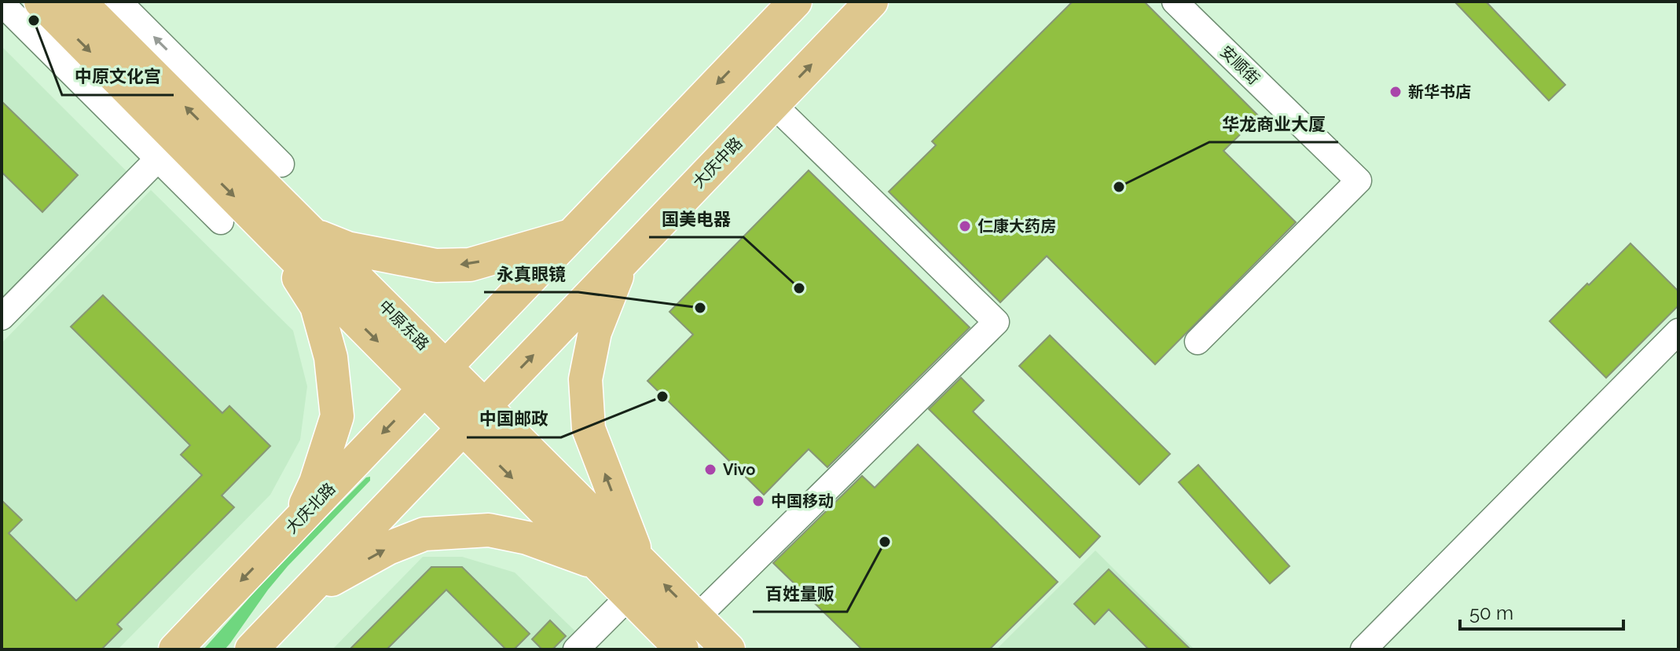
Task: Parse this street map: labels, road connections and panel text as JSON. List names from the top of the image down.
{
  "streets": {
    "main road": ["大庆中路", "中原东路", "大庆北路"],
    "street": ["安顺街"]
  },
  "crossings": [
    ["大庆中路", "中原东路"],
    ["中原东路", "大庆北路"]
  ],
  "places": [
    "中原文化宫",
    "新华书店",
    "华龙商业大厦",
    "仁康大药房",
    "国美电器",
    "永真眼镜",
    "中国邮政",
    "Vivo",
    "中国移动",
    "百姓量贩"
  ],
  "scale_bar": "50 m"
}
